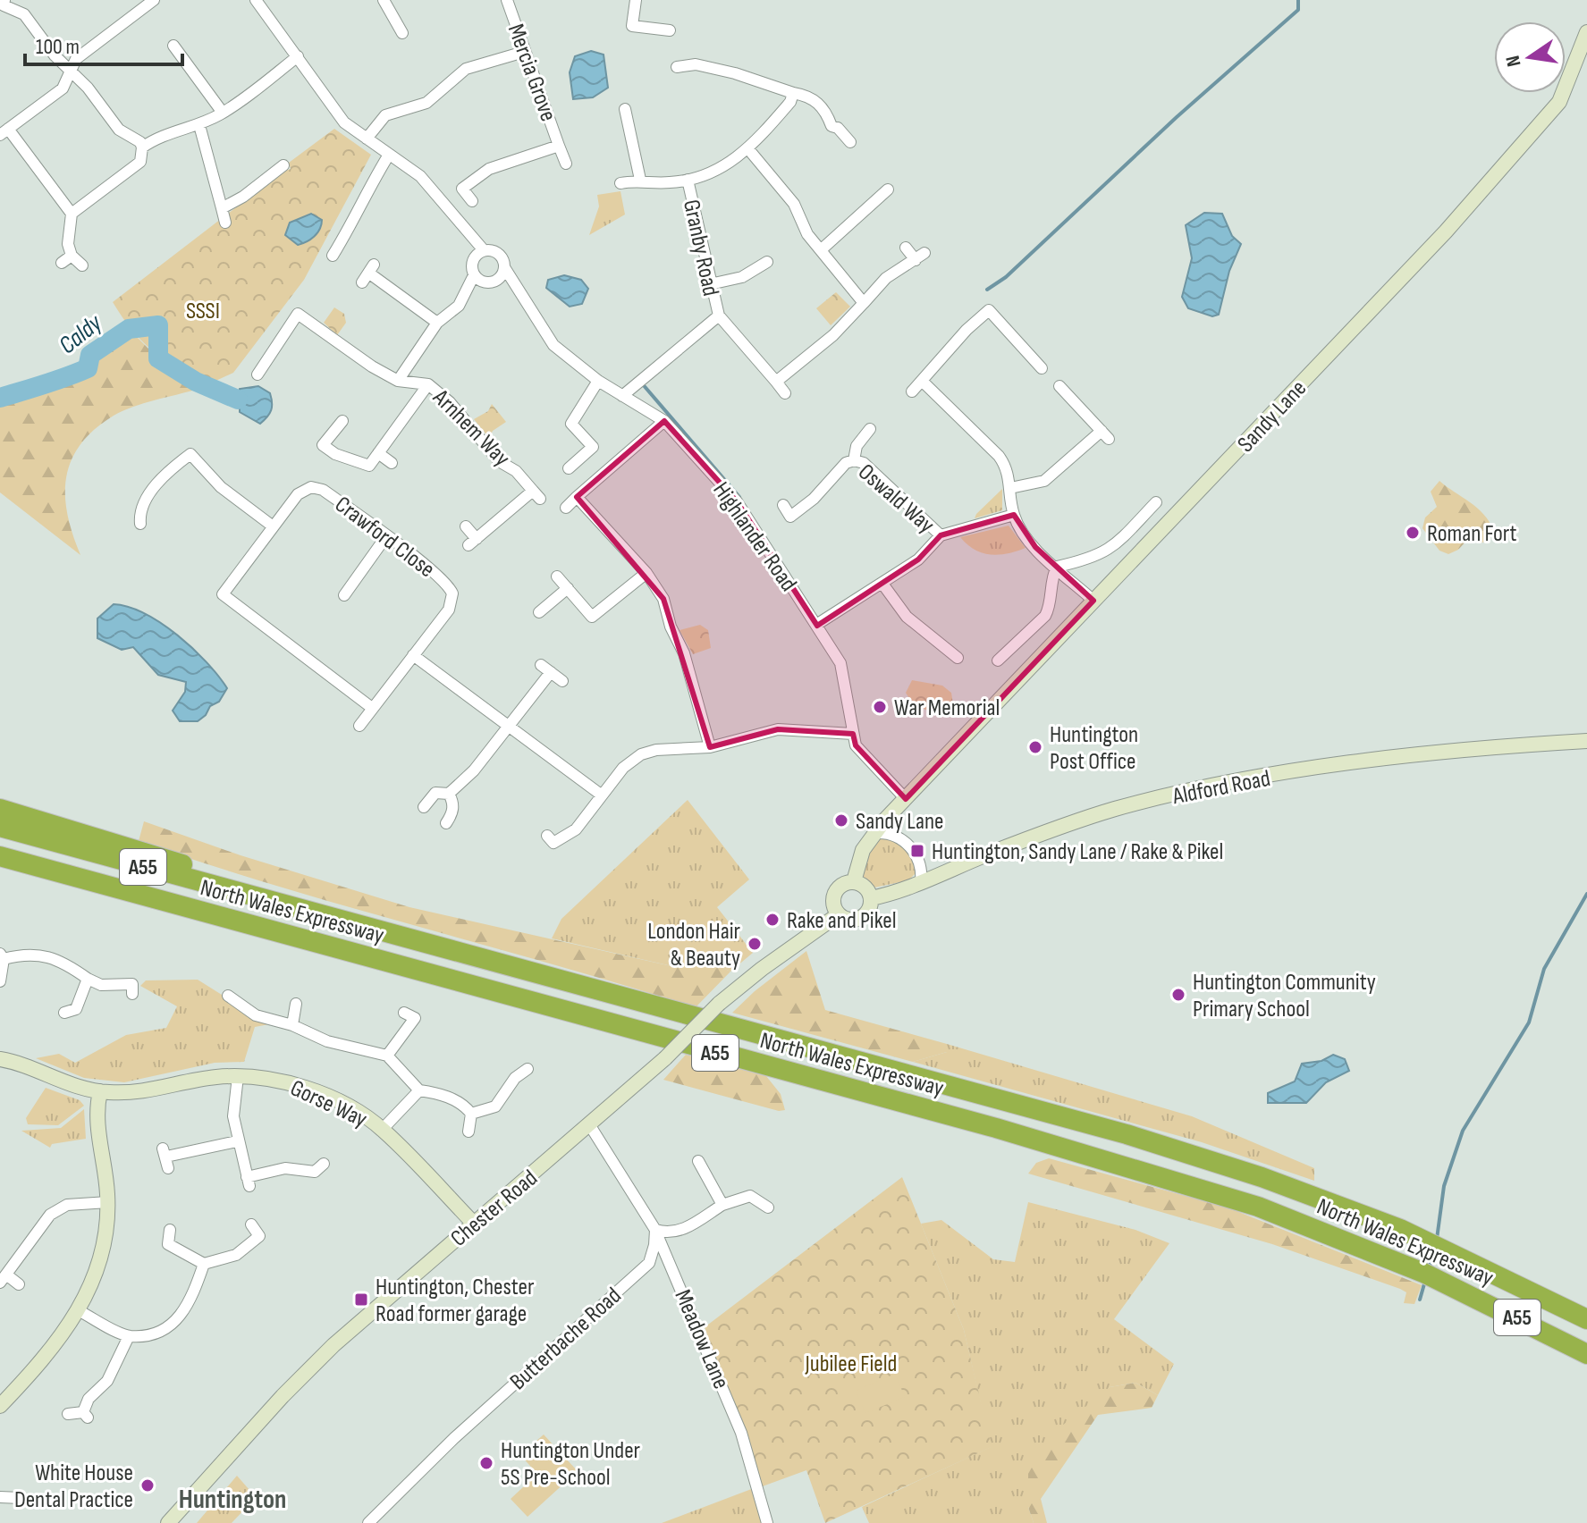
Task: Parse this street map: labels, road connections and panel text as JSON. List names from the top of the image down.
{
  "streets": {
    "highway": ["A55", "North Wales Expressway"],
    "street": [
      "Mercia Grove",
      "Granby Road",
      "Sandy Lane",
      "Arnhem Way",
      "Oswald Way",
      "Crawford Close",
      "Highlander Road",
      "Aldford Road",
      "Gorse Way",
      "Chester Road",
      "Butterbache Road",
      "Meadow Lane"
    ]
  },
  "crossings": [
    ["Sandy Lane", "Highlander Road"],
    ["Sandy Lane", "Aldford Road"],
    ["Sandy Lane", "Chester Road"],
    ["Aldford Road", "Chester Road"],
    ["Gorse Way", "Chester Road"],
    ["Butterbache Road", "Meadow Lane"]
  ],
  "districts": ["Huntington"],
  "water": ["Caldy"],
  "parks": ["SSSI", "Jubilee Field"],
  "places": {
    "other": [
      "Roman Fort",
      "War Memorial",
      "Huntington Post Office",
      "Sandy Lane",
      "Rake and Pikel",
      "London Hair & Beauty",
      "Huntington Community Primary School",
      "Huntington Under 5S Pre-School",
      "White House Dental Practice"
    ],
    "transit": ["Huntington, Sandy Lane / Rake & Pikel", "Huntington, Chester Road former garage"]
  },
  "scale_bar": "100 m",
  "north": "left"
}
